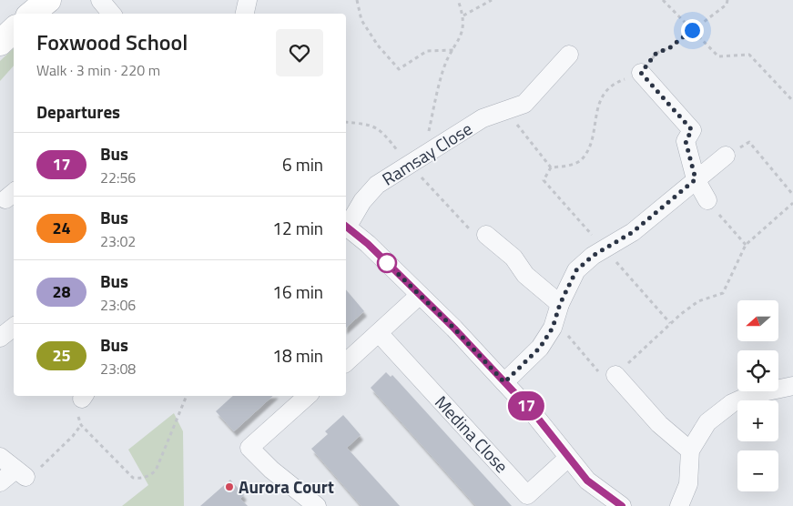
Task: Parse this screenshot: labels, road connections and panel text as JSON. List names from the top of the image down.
{
  "streets": {
    "street": ["Ramsay Close", "Medina Close"]
  },
  "places": ["Aurora Court"],
  "lines": ["bus line 17"],
  "north": "left",
  "page": {
    "on_map": "17",
    "heading": [
      ["Foxwood School", "Walk · 3 min · 220 m"],
      "Departures"
    ],
    "list": [
      {
        "mark": "17",
        "name": "Bus",
        "note": "22:56",
        "value": "6 min"
      },
      {
        "mark": "24",
        "name": "Bus",
        "note": "23:02",
        "value": "12 min"
      },
      {
        "mark": "28",
        "name": "Bus",
        "note": "23:06",
        "value": "16 min"
      },
      {
        "mark": "25",
        "name": "Bus",
        "note": "23:08",
        "value": "18 min"
      }
    ],
    "map_buttons": ["+", "−"]
  }
}
